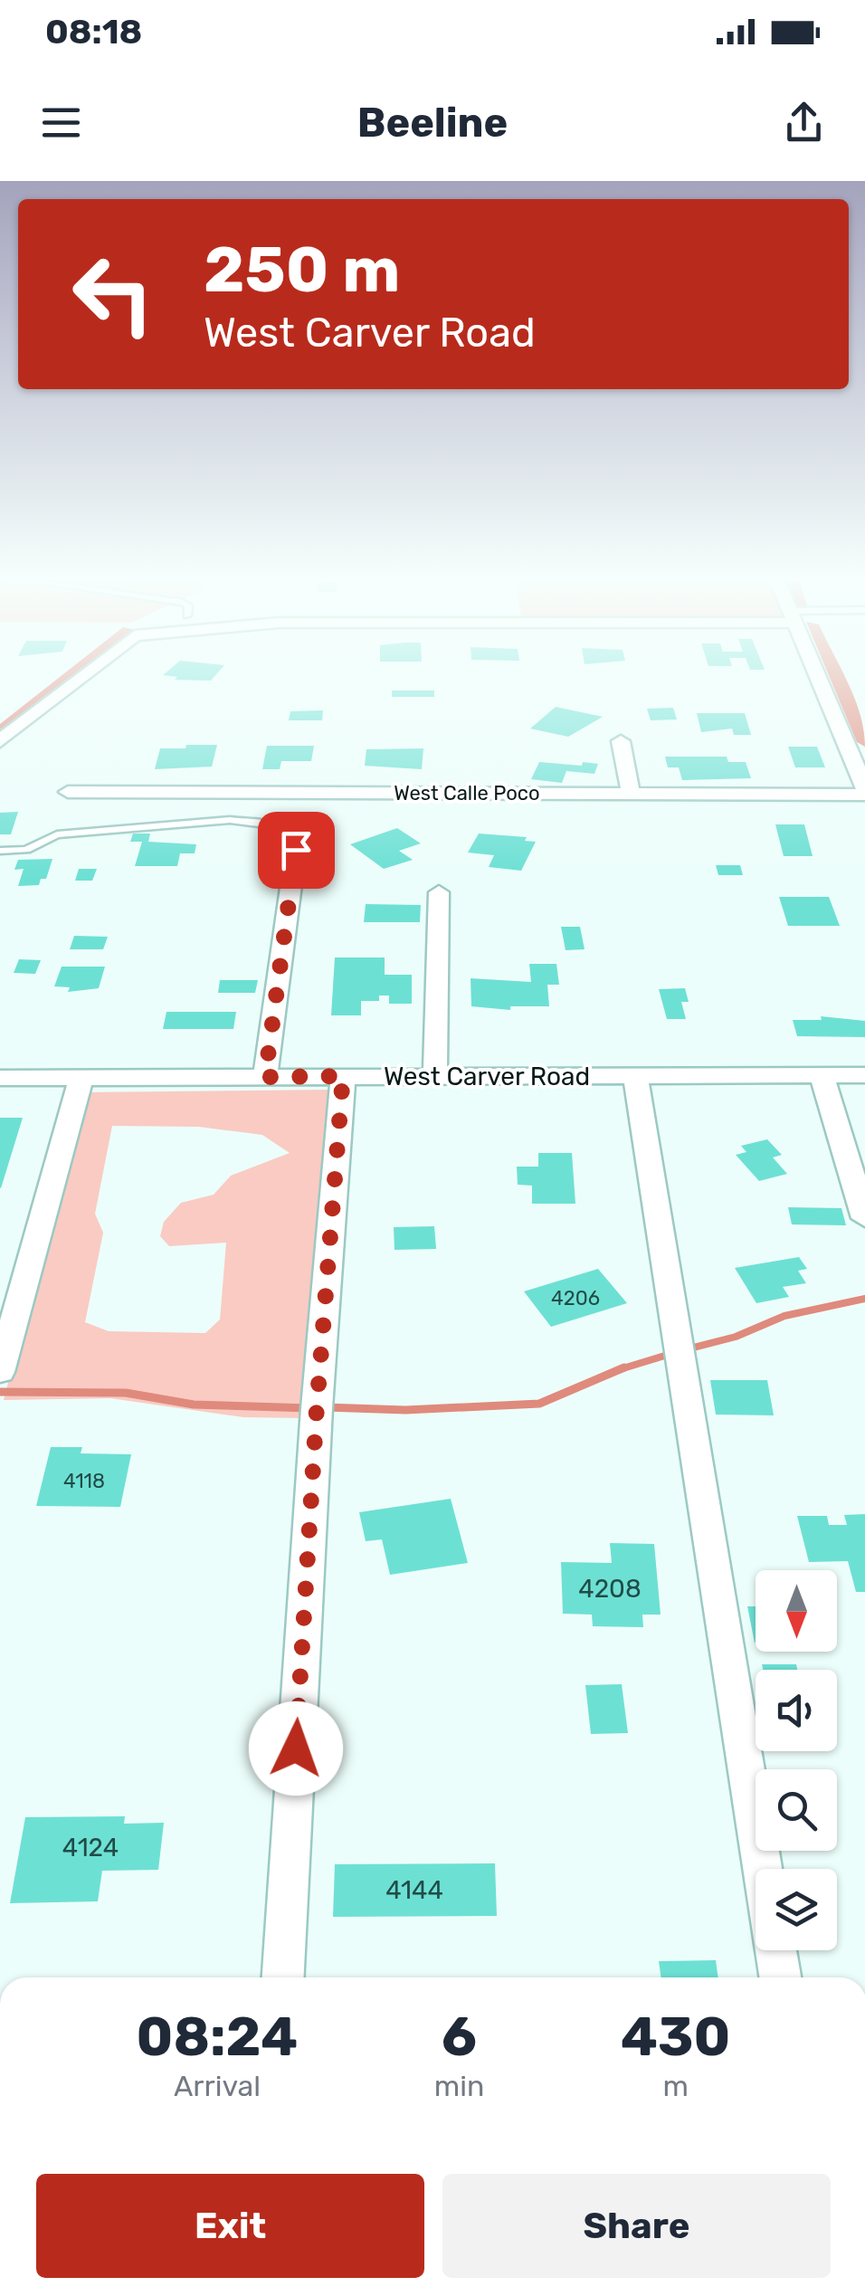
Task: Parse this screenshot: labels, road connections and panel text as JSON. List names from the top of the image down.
{
  "streets": {
    "street": ["West Calle Poco", "West Carver Road"]
  },
  "house_numbers": [
    "4206",
    "4118",
    "4208",
    "4124",
    "4144"
  ],
  "north": "bottom",
  "page": {
    "status": "08:18",
    "header": "Beeline",
    "turn": ["250 m", "West Carver Road"],
    "eta": [
      "08:24",
      "Arrival",
      "6",
      "min",
      "430",
      "m"
    ],
    "buttons": ["Exit", "Share"]
  }
}
